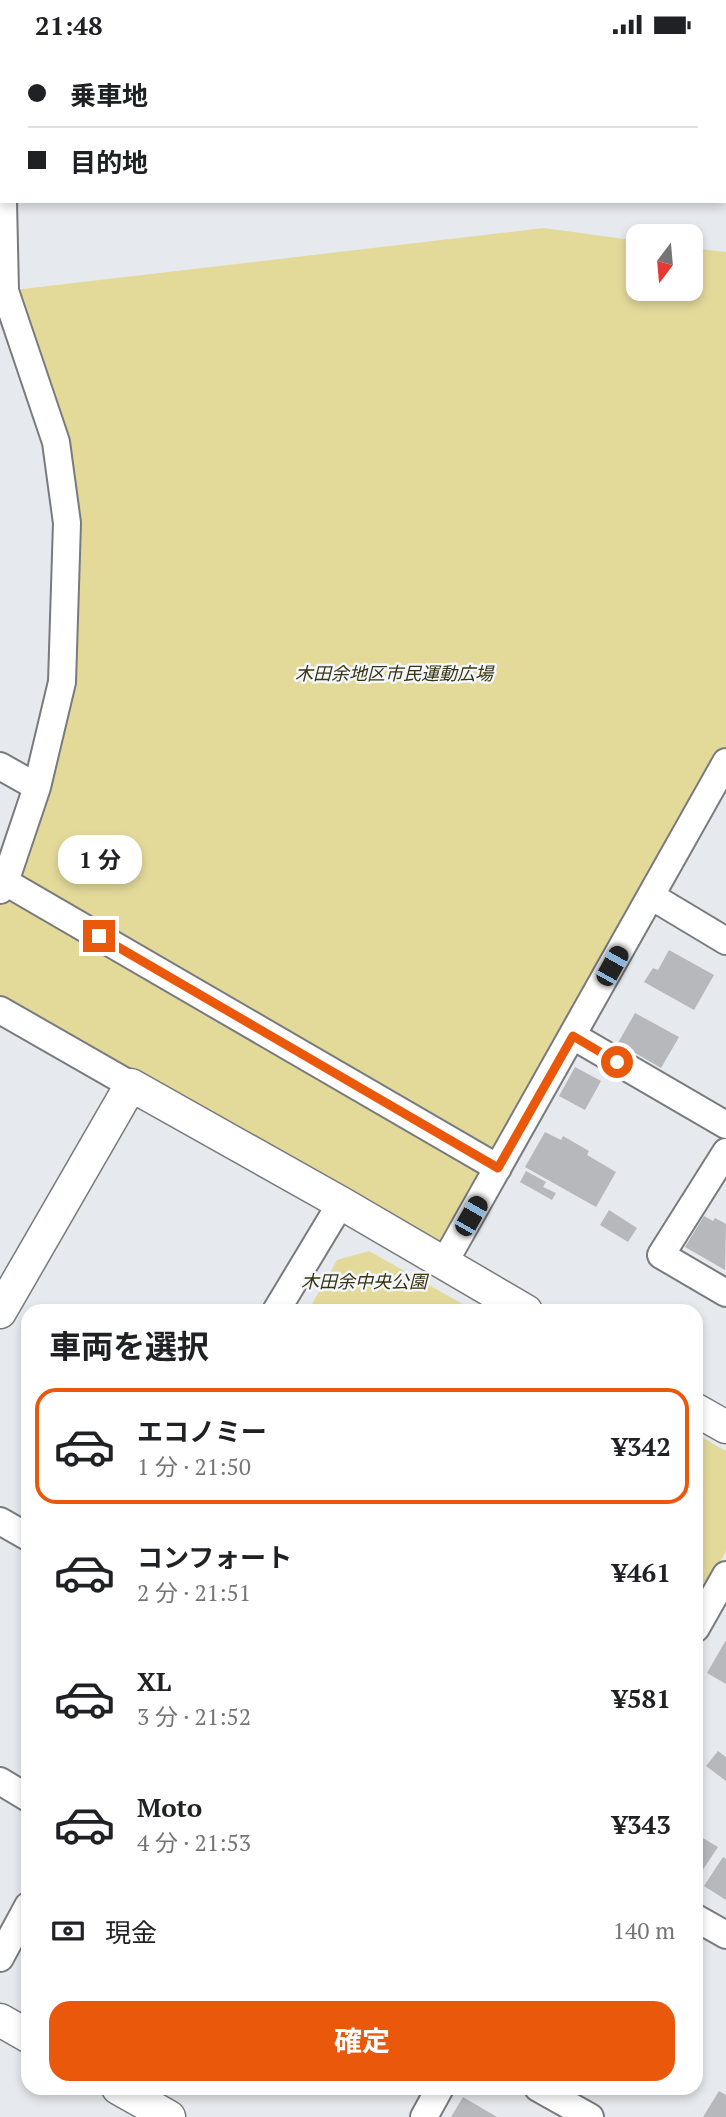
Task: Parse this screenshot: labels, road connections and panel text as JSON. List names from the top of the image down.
{
  "parks": ["木田余地区市民運動広場", "木田余中央公園"],
  "north": "bottom",
  "page": {
    "status": "21:48",
    "banner": ["乗車地", "目的地"],
    "bubble": "1 分",
    "heading": "車両を選択",
    "list": [
      {
        "name": "エコノミー",
        "note": "1 分 · 21:50",
        "value": "¥342"
      },
      {
        "name": "コンフォート",
        "note": "2 分 · 21:51",
        "value": "¥461"
      },
      {
        "name": "XL",
        "note": "3 分 · 21:52",
        "value": "¥581"
      },
      {
        "name": "Moto",
        "note": "4 分 · 21:53",
        "value": "¥343"
      }
    ],
    "pay": ["現金", "140 m"],
    "buttons": "確定"
  }
}
